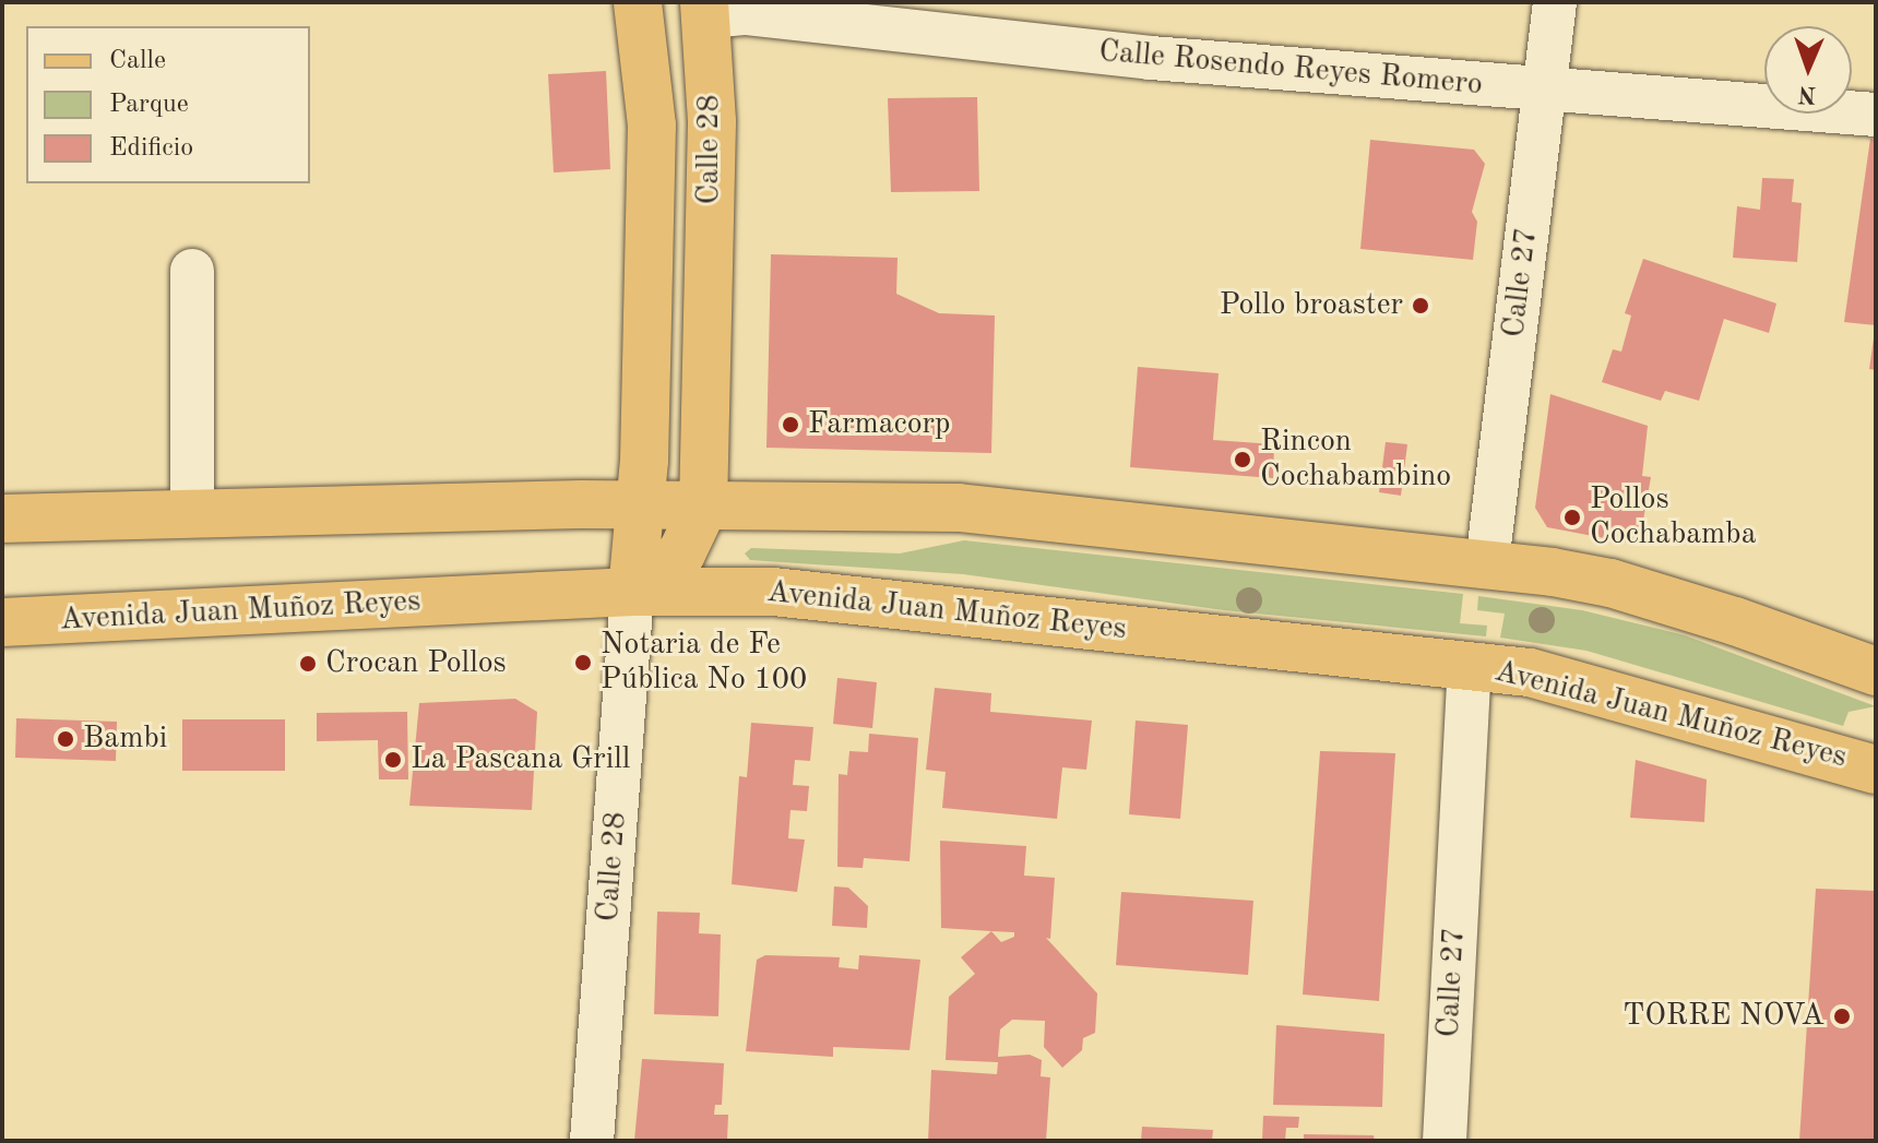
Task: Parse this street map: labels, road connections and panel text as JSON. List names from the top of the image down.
{
  "streets": {
    "main road": ["Calle 28", "Avenida Juan Muñoz Reyes"],
    "street": ["Calle Rosendo Reyes Romero", "Calle 27"]
  },
  "crossings": [
    ["Calle Rosendo Reyes Romero", "Calle 28"],
    ["Calle Rosendo Reyes Romero", "Calle 27"],
    ["Calle 28", "Avenida Juan Muñoz Reyes"],
    ["Calle 27", "Avenida Juan Muñoz Reyes"]
  ],
  "places": [
    "Pollo broaster",
    "Farmacorp",
    "Rincon Cochabambino",
    "Pollos Cochabamba",
    "Notaria de Fe Pública No 100",
    "Crocan Pollos",
    "Bambi",
    "La Pascana Grill",
    "TORRE NOVA"
  ],
  "legend": ["Calle", "Parque", "Edificio"],
  "north": "bottom"
}
